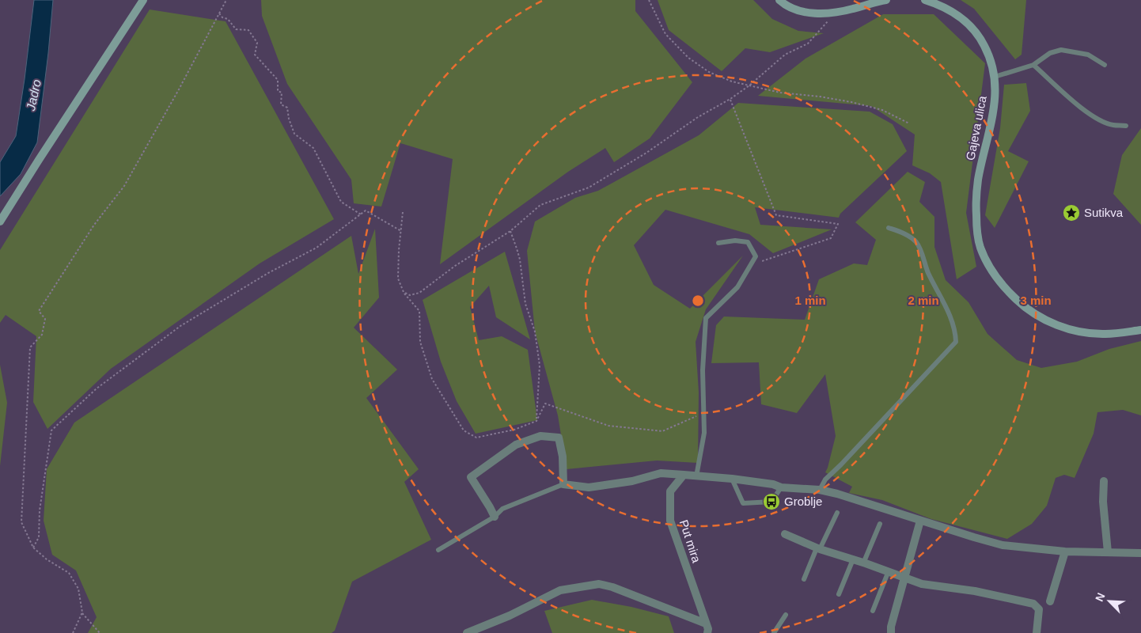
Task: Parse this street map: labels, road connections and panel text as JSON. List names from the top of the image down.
{
  "streets": {
    "main road": ["Gajeva ulica"],
    "street": ["Put mira"]
  },
  "water": ["Jadro"],
  "places": {
    "place": ["Sutikva"],
    "bus stop": ["Groblje"]
  },
  "north": "top left",
  "rings": ["1 min", "2 min", "3 min"]
}
